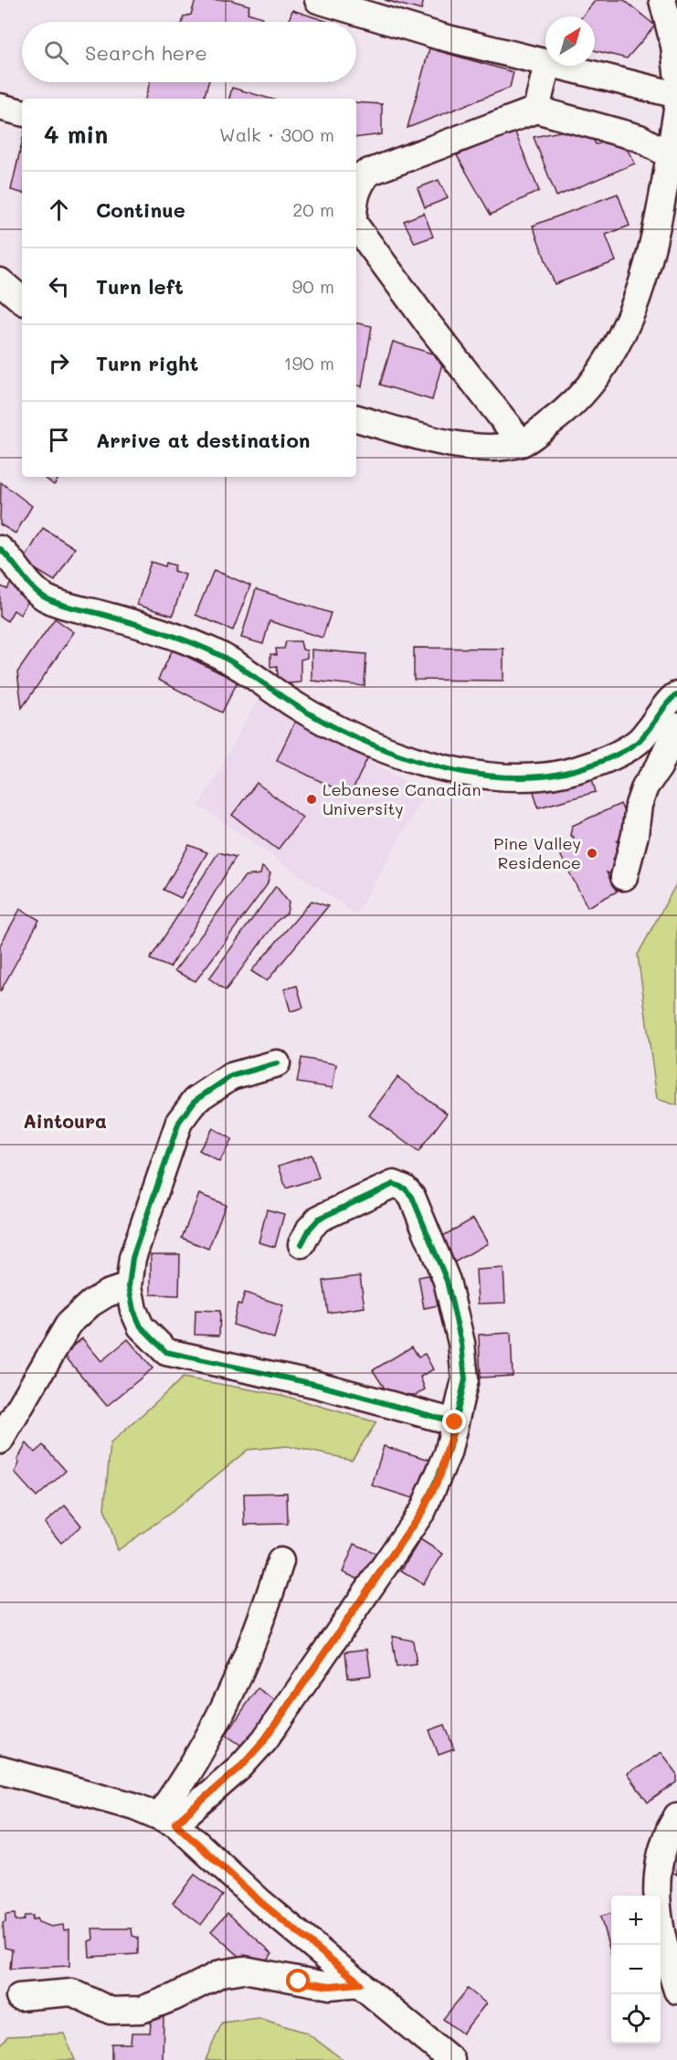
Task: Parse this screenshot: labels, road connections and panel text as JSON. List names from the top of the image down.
{
  "districts": ["Aintoura"],
  "places": ["Lebanese Canadian University", "Pine Valley Residence"],
  "north": "top right",
  "page": {
    "search": "Search here",
    "heading": ["4 min", "Walk · 300 m"],
    "list": [
      ["Continue", "20 m"],
      ["Turn left", "90 m"],
      ["Turn right", "190 m"],
      "Arrive at destination"
    ],
    "map_buttons": ["+", "−"]
  }
}
